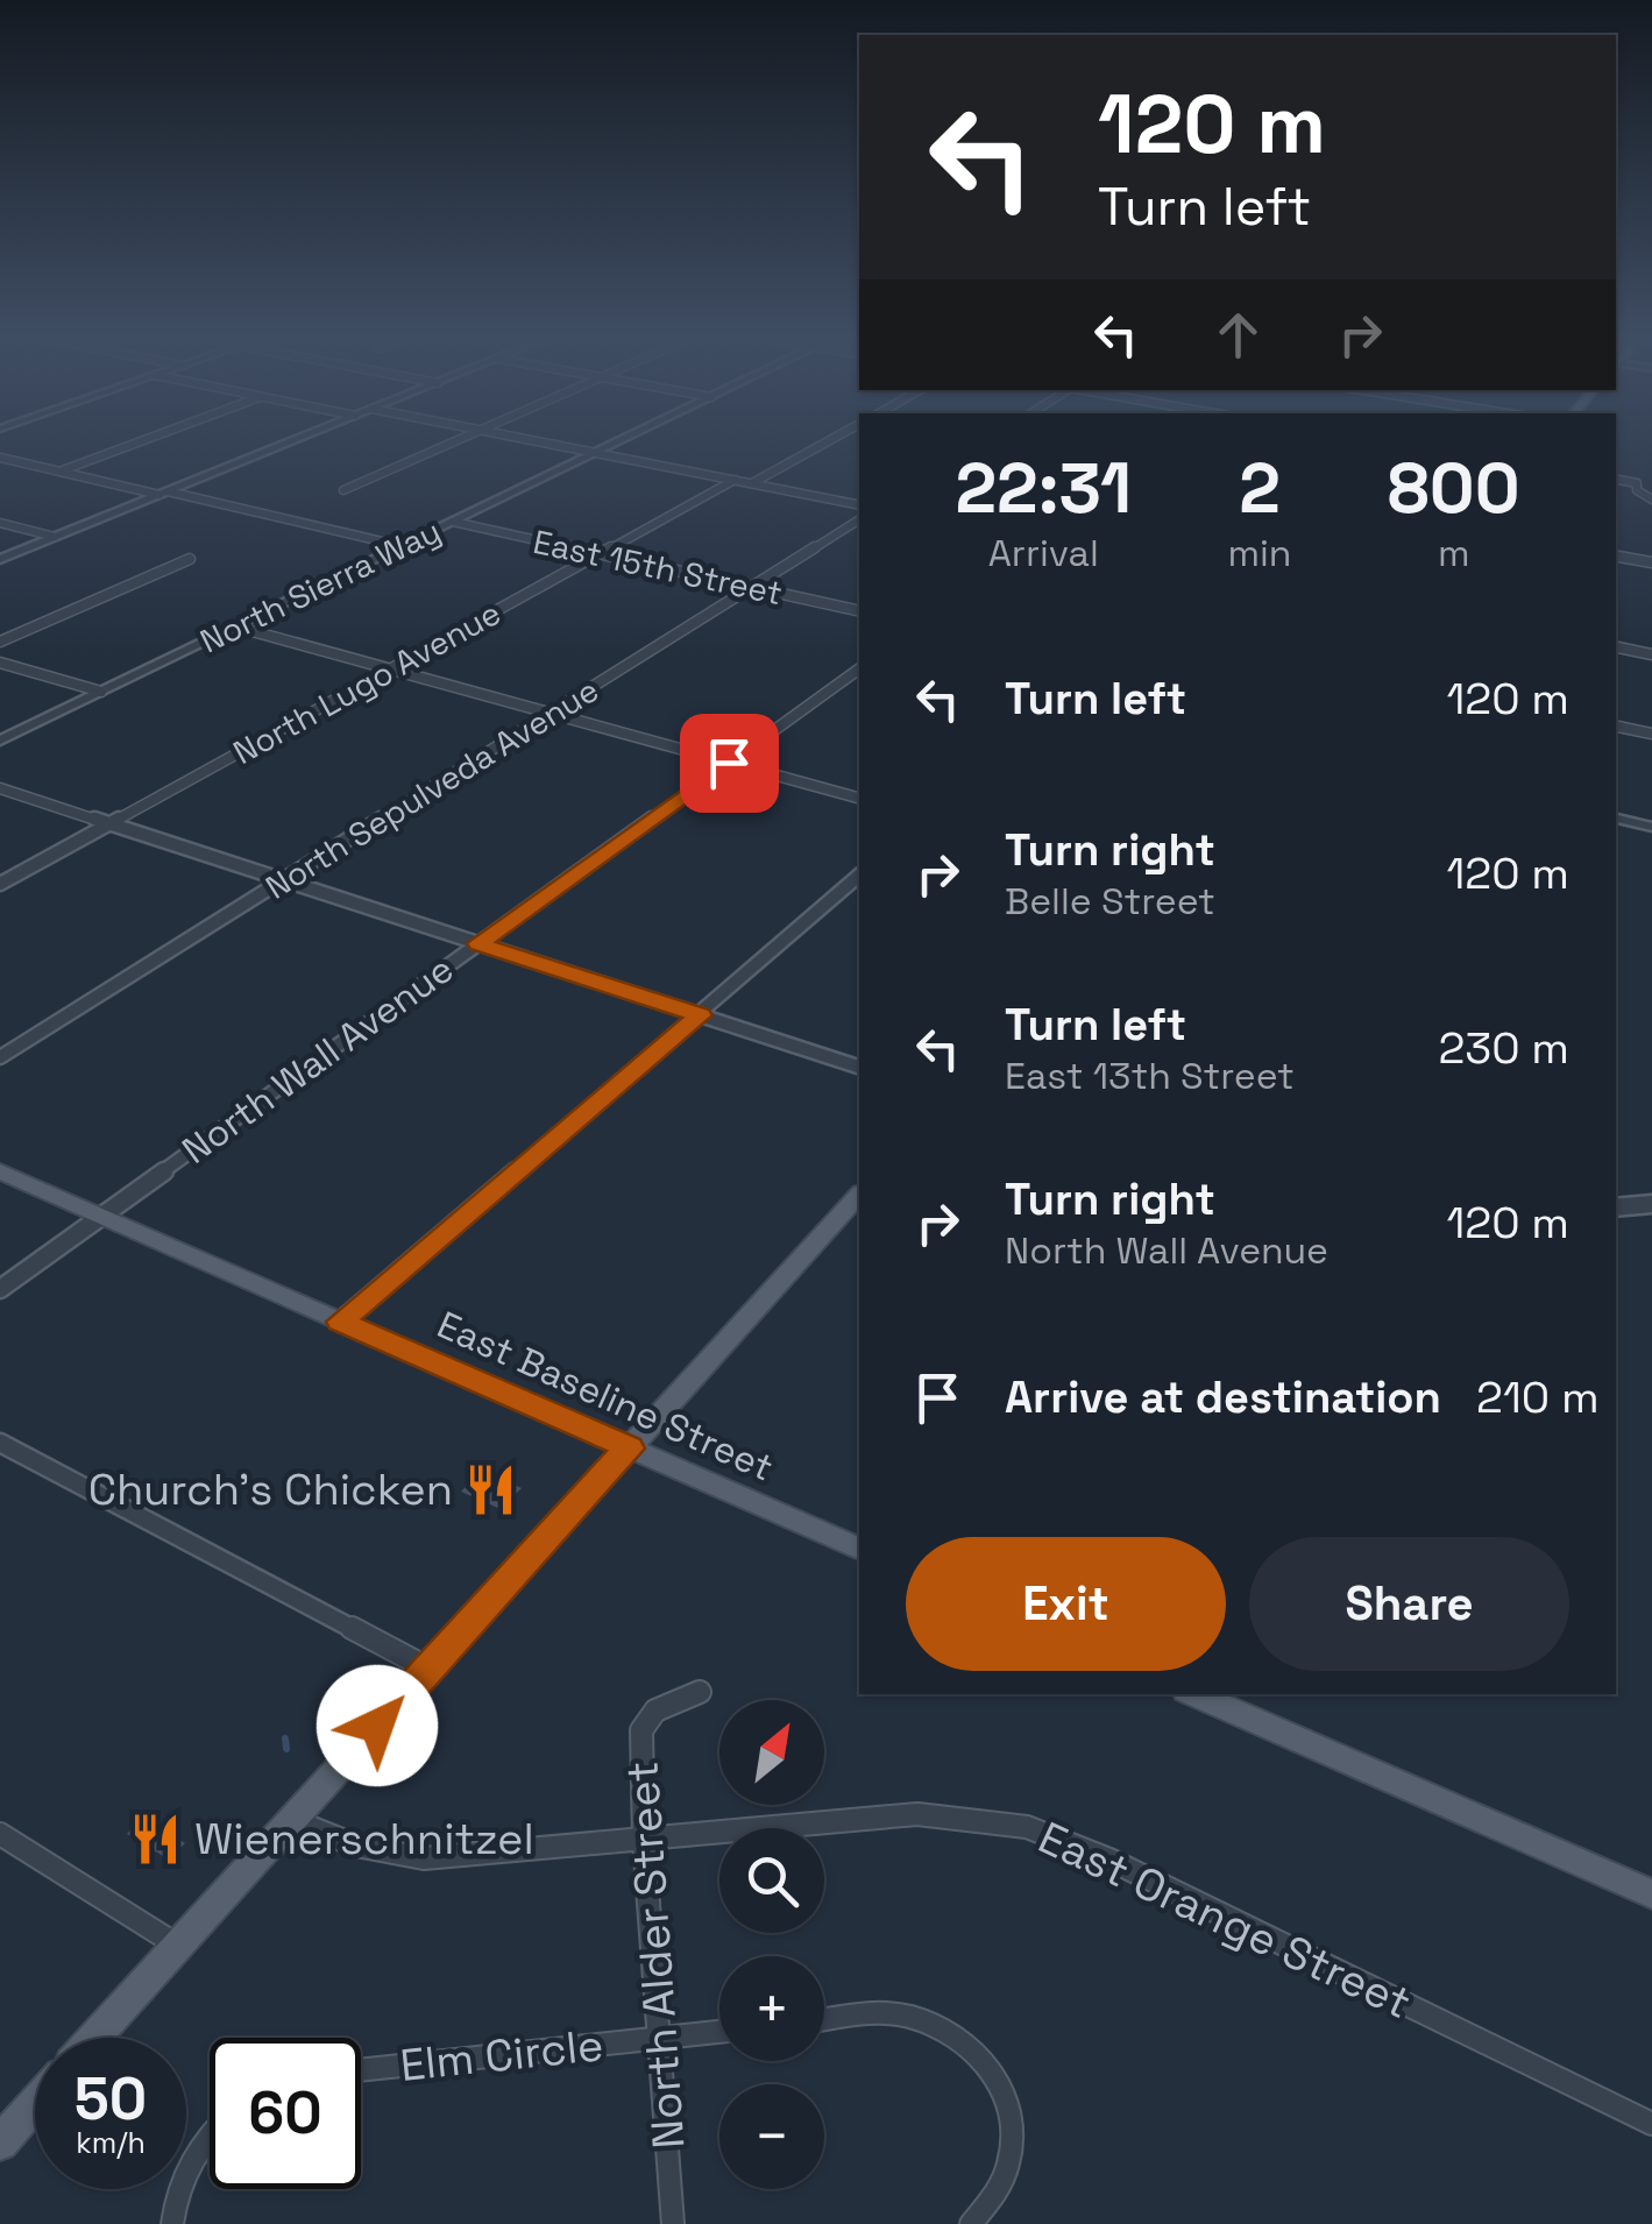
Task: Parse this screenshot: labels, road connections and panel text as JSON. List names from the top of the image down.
{
  "streets": {
    "main road": ["East Baseline Street"],
    "street": [
      "East 15th Street",
      "North Sierra Way",
      "North Lugo Avenue",
      "North Sepulveda Avenue",
      "North Wall Avenue",
      "East Orange Street",
      "North Alder Street",
      "Elm Circle"
    ]
  },
  "crossings": [
    ["East 15th Street", "North Sierra Way"],
    ["East 15th Street", "North Lugo Avenue"],
    ["East 15th Street", "North Sepulveda Avenue"],
    ["North Wall Avenue", "East Baseline Street"],
    ["East Orange Street", "North Alder Street"],
    ["North Alder Street", "Elm Circle"]
  ],
  "places": {
    "restaurant": ["Church's Chicken", "Wienerschnitzel"]
  },
  "north": "top right",
  "page": {
    "turn": ["120 m", "Turn left"],
    "eta": [
      "22:31",
      "Arrival",
      "2",
      "min",
      "800",
      "m"
    ],
    "list": [
      {
        "name": "Turn left",
        "value": "120 m"
      },
      {
        "name": "Turn right",
        "note": "Belle Street",
        "value": "120 m"
      },
      {
        "name": "Turn left",
        "note": "East 13th Street",
        "value": "230 m"
      },
      {
        "name": "Turn right",
        "note": "North Wall Avenue",
        "value": "120 m"
      },
      {
        "name": "Arrive at destination",
        "value": "210 m"
      }
    ],
    "buttons": ["Exit", "Share"],
    "map_buttons": ["+", "−"],
    "speed": "50 km/h",
    "limit": "60"
  }
}
